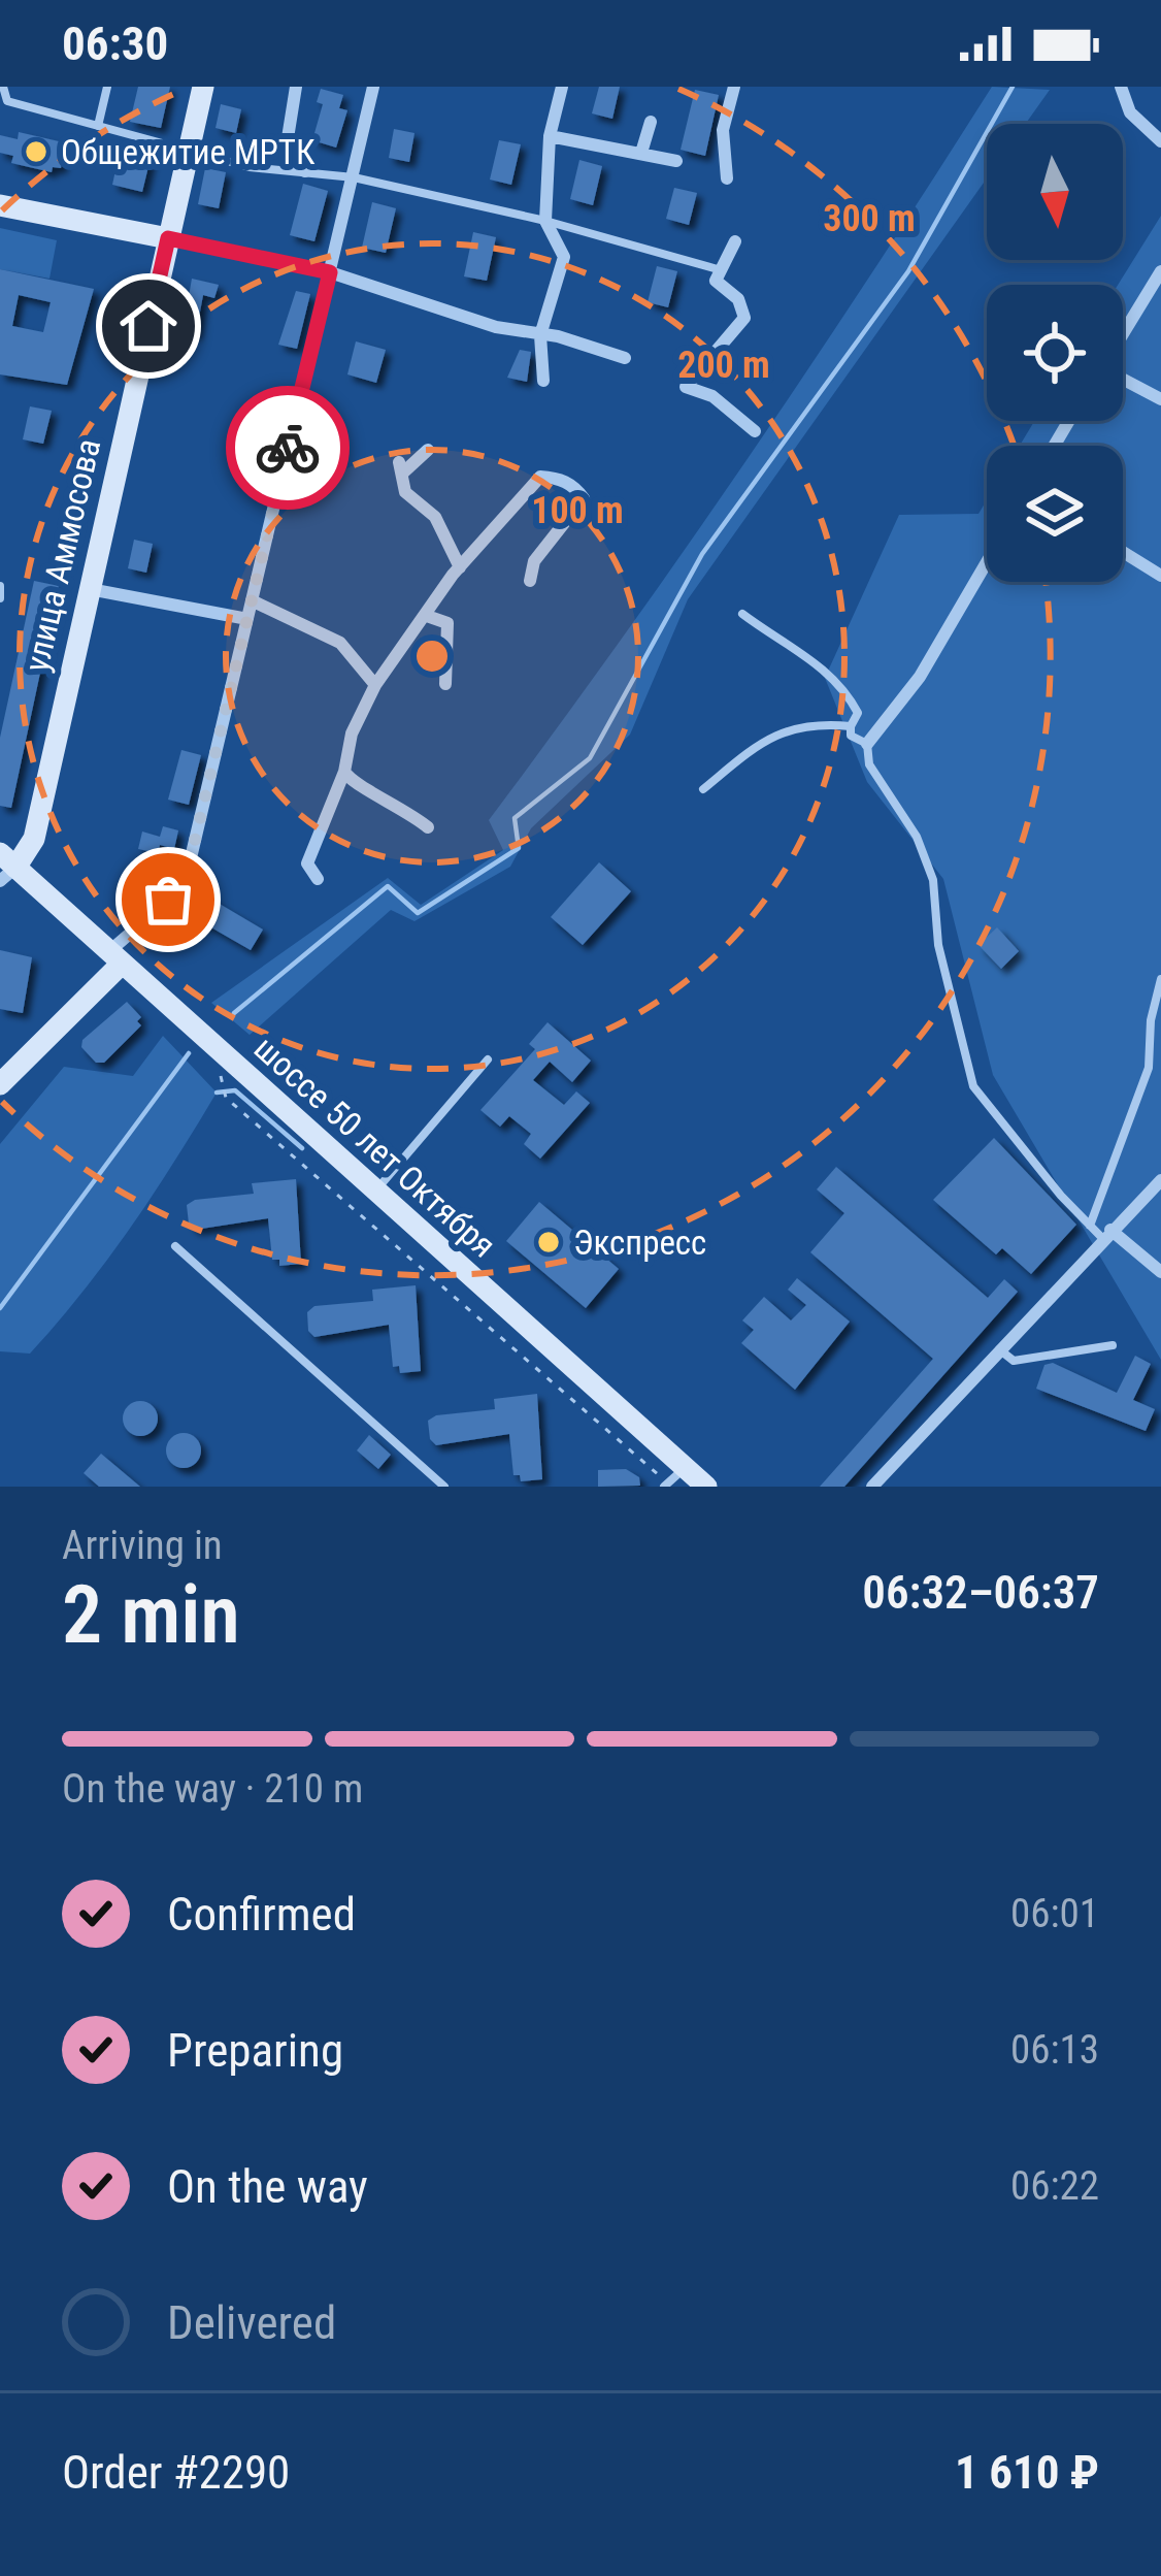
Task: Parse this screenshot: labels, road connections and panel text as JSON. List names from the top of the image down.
{
  "streets": {
    "street": ["улица Аммосова", "шоссе 50 лет Октября"]
  },
  "crossings": [
    ["улица Аммосова", "шоссе 50 лет Октября"]
  ],
  "places": ["Общежитие МРТК", "Экспресс"],
  "north": "bottom",
  "page": {
    "status": "06:30",
    "heading": ["2 min", "Arriving in", "06:32–06:37"],
    "panel": ["Order #2290", "1 610 ₽"],
    "bar": "On the way · 210 m",
    "list": [
      ["Confirmed", "06:01"],
      ["Preparing", "06:13"],
      ["On the way", "06:22"],
      "Delivered"
    ]
  },
  "rings": ["300 m", "200 m", "100 m"]
}
